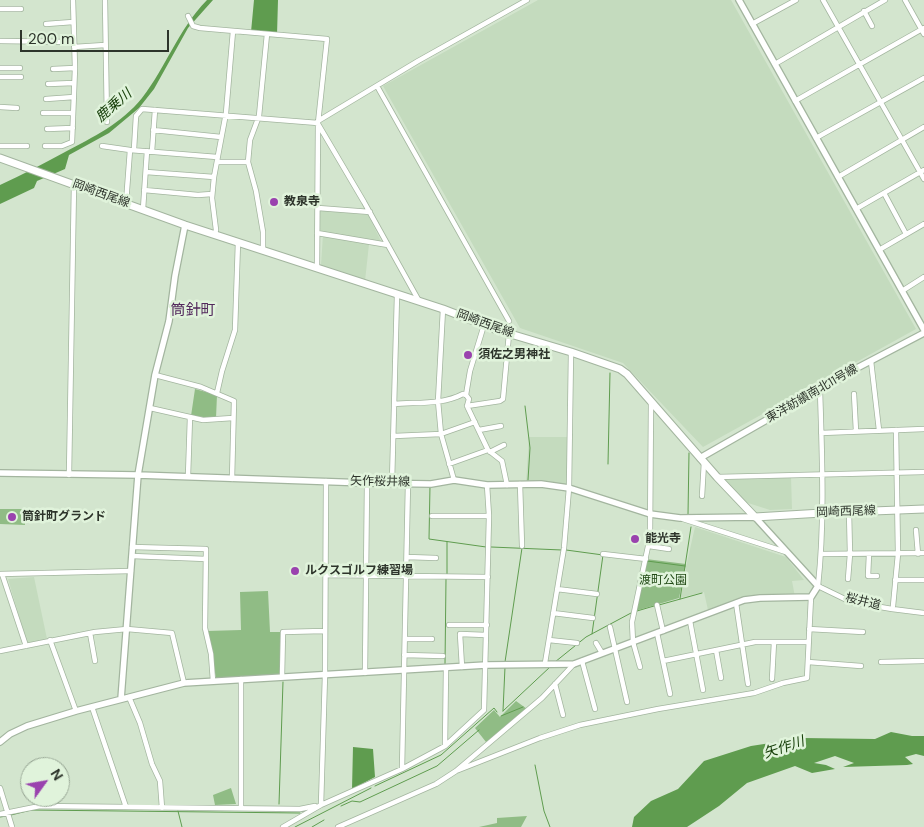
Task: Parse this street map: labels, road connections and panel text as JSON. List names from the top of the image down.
{
  "streets": {
    "main road": ["岡崎西尾線"],
    "street": ["東洋紡績南北11号線", "矢作桜井線", "桜井道"]
  },
  "crossings": [
    ["岡崎西尾線", "東洋紡績南北11号線"],
    ["岡崎西尾線", "矢作桜井線"],
    ["岡崎西尾線", "桜井道"],
    ["矢作桜井線", "桜井道"]
  ],
  "districts": ["筒針町"],
  "water": ["鹿乗川", "矢作川"],
  "parks": ["渡町公園"],
  "places": [
    "教泉寺",
    "須佐之男神社",
    "筒針町グランド",
    "能光寺",
    "ルクスゴルフ練習場"
  ],
  "scale_bar": "200 m",
  "north": "top right"
}
